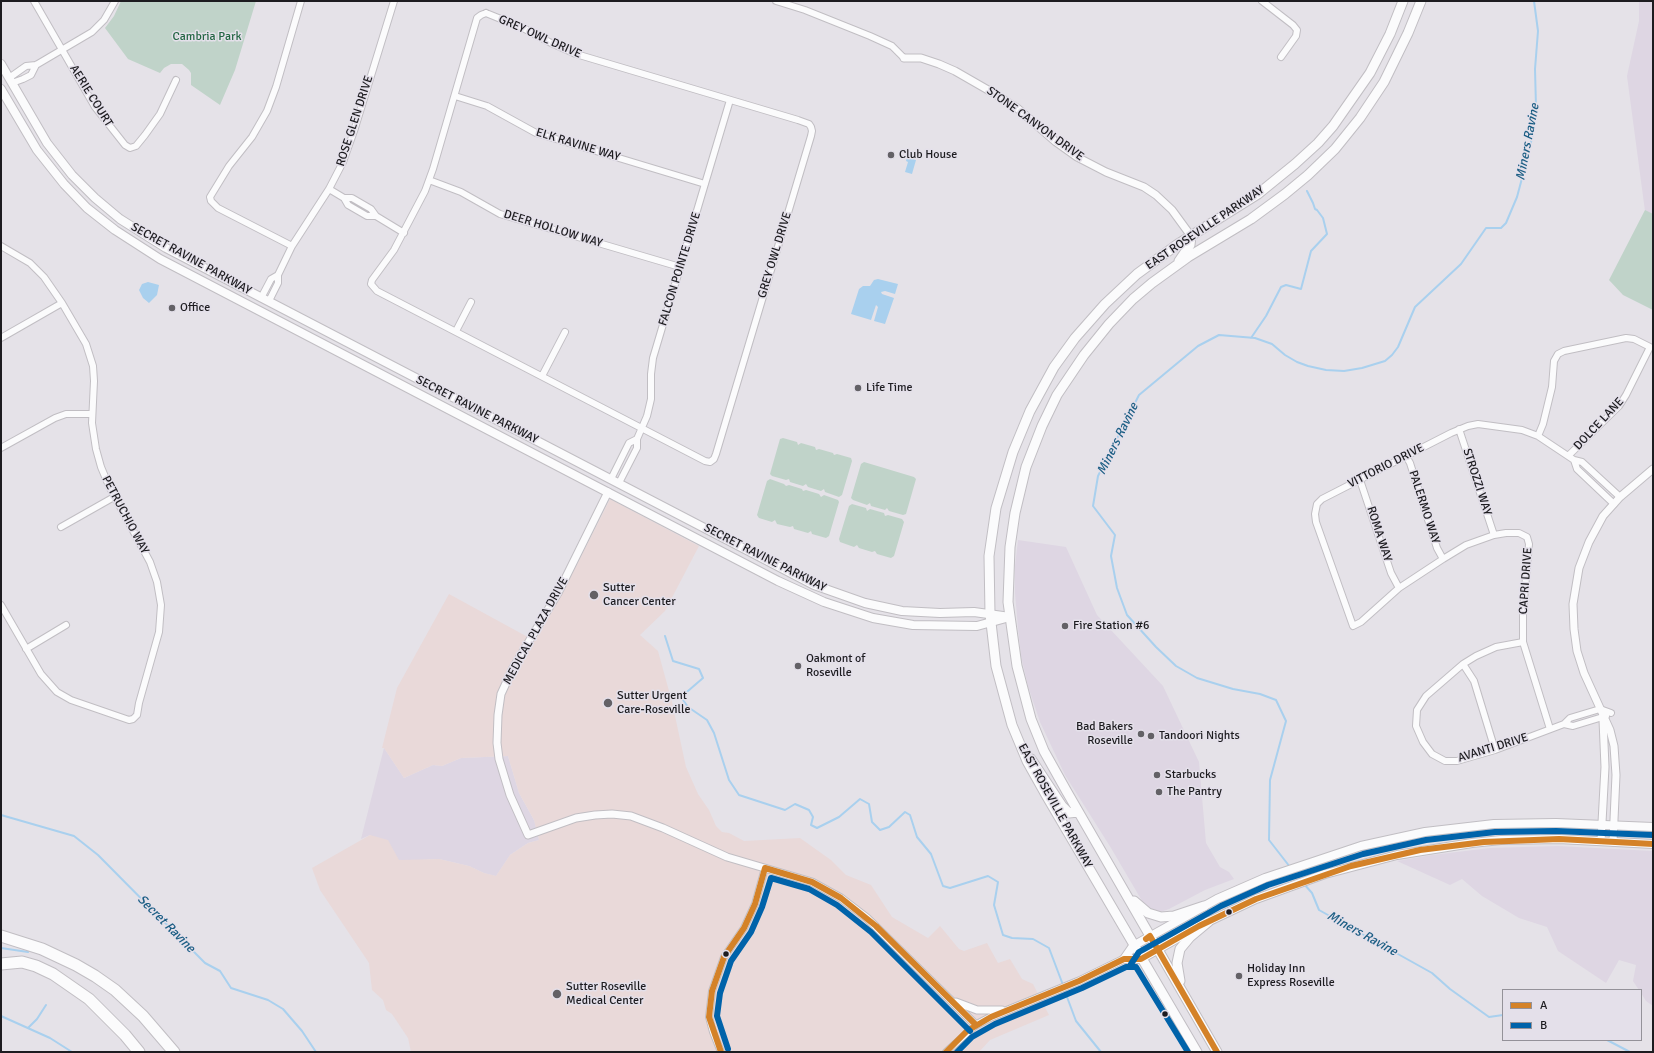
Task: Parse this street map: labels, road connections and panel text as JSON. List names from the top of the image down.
{
  "streets": {
    "main road": ["EAST ROSEVILLE PARKWAY", "SECRET RAVINE PARKWAY"],
    "street": [
      "GREY OWL DRIVE",
      "AERIE COURT",
      "ROSE GLEN DRIVE",
      "STONE CANYON DRIVE",
      "ELK RAVINE WAY",
      "DEER HOLLOW WAY",
      "FALCON POINTE DRIVE",
      "DOLCE LANE",
      "VITTORIO DRIVE",
      "STROZZI WAY",
      "PALERMO WAY",
      "PETRUCHIO WAY",
      "ROMA WAY",
      "CAPRI DRIVE",
      "MEDICAL PLAZA DRIVE",
      "AVANTI DRIVE"
    ]
  },
  "crossings": [
    ["GREY OWL DRIVE", "ELK RAVINE WAY"],
    ["GREY OWL DRIVE", "DEER HOLLOW WAY"],
    ["GREY OWL DRIVE", "FALCON POINTE DRIVE"],
    ["ROSE GLEN DRIVE", "SECRET RAVINE PARKWAY"],
    ["STONE CANYON DRIVE", "EAST ROSEVILLE PARKWAY"],
    ["ELK RAVINE WAY", "FALCON POINTE DRIVE"],
    ["EAST ROSEVILLE PARKWAY", "SECRET RAVINE PARKWAY"],
    ["DEER HOLLOW WAY", "FALCON POINTE DRIVE"],
    ["SECRET RAVINE PARKWAY", "FALCON POINTE DRIVE"],
    ["SECRET RAVINE PARKWAY", "MEDICAL PLAZA DRIVE"],
    ["DOLCE LANE", "VITTORIO DRIVE"],
    ["VITTORIO DRIVE", "STROZZI WAY"],
    ["VITTORIO DRIVE", "PALERMO WAY"],
    ["VITTORIO DRIVE", "ROMA WAY"],
    ["VITTORIO DRIVE", "CAPRI DRIVE"],
    ["STROZZI WAY", "CAPRI DRIVE"],
    ["PALERMO WAY", "CAPRI DRIVE"],
    ["ROMA WAY", "CAPRI DRIVE"],
    ["CAPRI DRIVE", "AVANTI DRIVE"]
  ],
  "water": ["Miners Ravine", "Secret Ravine"],
  "parks": ["Cambria Park"],
  "places": [
    "Club House",
    "Office",
    "Life Time",
    "Sutter Cancer Center",
    "Fire Station #6",
    "Oakmont of Roseville",
    "Sutter Urgent Care-Roseville",
    "Bad Bakers Roseville",
    "Tandoori Nights",
    "Starbucks",
    "The Pantry",
    "Holiday Inn Express Roseville",
    "Sutter Roseville Medical Center"
  ],
  "lines": ["transit line B", "transit line A"],
  "legend": ["A", "B"]
}
